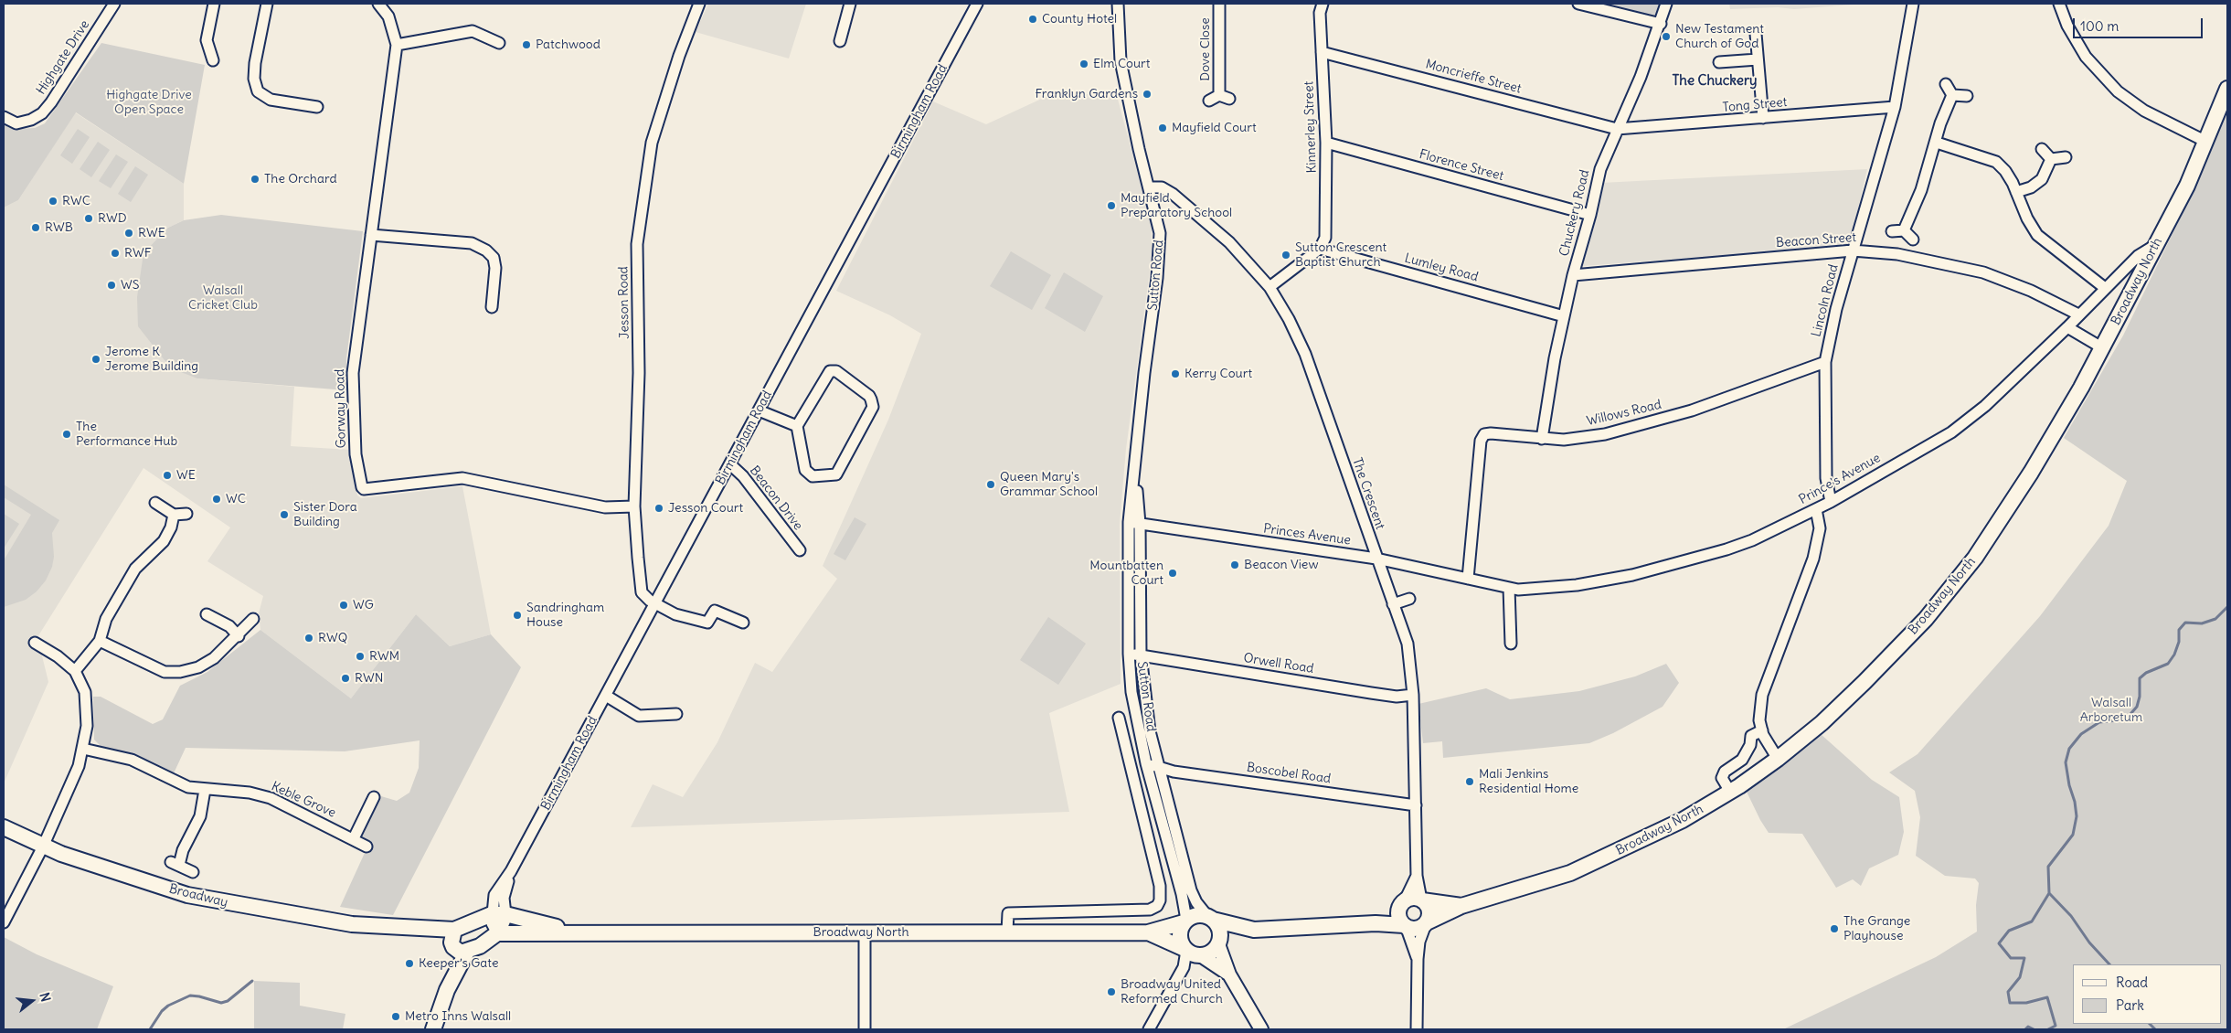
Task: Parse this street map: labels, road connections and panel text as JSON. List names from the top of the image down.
{
  "streets": {
    "highway": ["Broadway North", "Broadway"],
    "street": [
      "Dove Close",
      "Highgate Drive",
      "Moncrieffe Street",
      "Tong Street",
      "Birmingham Road",
      "Kinnerley Street",
      "Florence Street",
      "Chuckery Road",
      "Beacon Street",
      "Lumley Road",
      "Sutton Road",
      "Lincoln Road",
      "Jesson Road",
      "Gorway Road",
      "Willows Road",
      "Prince's Avenue",
      "The Crescent",
      "Beacon Drive",
      "Princes Avenue",
      "Orwell Road",
      "Boscobel Road",
      "Keble Grove"
    ]
  },
  "crossings": [
    ["Moncrieffe Street", "Tong Street"],
    ["Moncrieffe Street", "Kinnerley Street"],
    ["Moncrieffe Street", "Chuckery Road"],
    ["Tong Street", "Chuckery Road"],
    ["Tong Street", "Lincoln Road"],
    ["Birmingham Road", "Broadway North"],
    ["Birmingham Road", "Jesson Road"],
    ["Birmingham Road", "Beacon Drive"],
    ["Kinnerley Street", "Florence Street"],
    ["Kinnerley Street", "Lumley Road"],
    ["Florence Street", "Chuckery Road"],
    ["Chuckery Road", "Beacon Street"],
    ["Chuckery Road", "Lumley Road"],
    ["Chuckery Road", "Willows Road"],
    ["Beacon Street", "Lincoln Road"],
    ["Beacon Street", "Prince's Avenue"],
    ["Sutton Road", "Broadway North"],
    ["Sutton Road", "The Crescent"],
    ["Sutton Road", "Princes Avenue"],
    ["Sutton Road", "Orwell Road"],
    ["Sutton Road", "Boscobel Road"],
    ["Broadway North", "Prince's Avenue"],
    ["Broadway North", "The Crescent"],
    ["Lincoln Road", "Willows Road"],
    ["Lincoln Road", "Prince's Avenue"],
    ["Jesson Road", "Gorway Road"],
    ["Willows Road", "Prince's Avenue"],
    ["Willows Road", "Princes Avenue"],
    ["Prince's Avenue", "Princes Avenue"],
    ["The Crescent", "Princes Avenue"],
    ["The Crescent", "Orwell Road"],
    ["The Crescent", "Boscobel Road"]
  ],
  "districts": ["The Chuckery"],
  "parks": ["Highgate Drive Open Space", "Walsall Cricket Club", "Walsall Arboretum"],
  "places": [
    "County Hotel",
    "New Testament Church of God",
    "Patchwood",
    "Elm Court",
    "Franklyn Gardens",
    "Mayfield Court",
    "The Orchard",
    "RWC",
    "Mayfield Preparatory School",
    "RWD",
    "RWB",
    "RWE",
    "RWF",
    "Sutton Crescent Baptist Church",
    "WS",
    "Jerome K Jerome Building",
    "Kerry Court",
    "The Performance Hub",
    "WE",
    "Queen Mary's Grammar School",
    "WC",
    "Jesson Court",
    "Sister Dora Building",
    "Beacon View",
    "Mountbatten Court",
    "WG",
    "Sandringham House",
    "RWQ",
    "RWM",
    "RWN",
    "Mali Jenkins Residential Home",
    "The Grange Playhouse",
    "Keeper’s Gate",
    "Broadway United Reformed Church",
    "Metro Inns Walsall"
  ],
  "legend": ["Road", "Park"],
  "scale_bar": "100 m",
  "north": "right"
}
